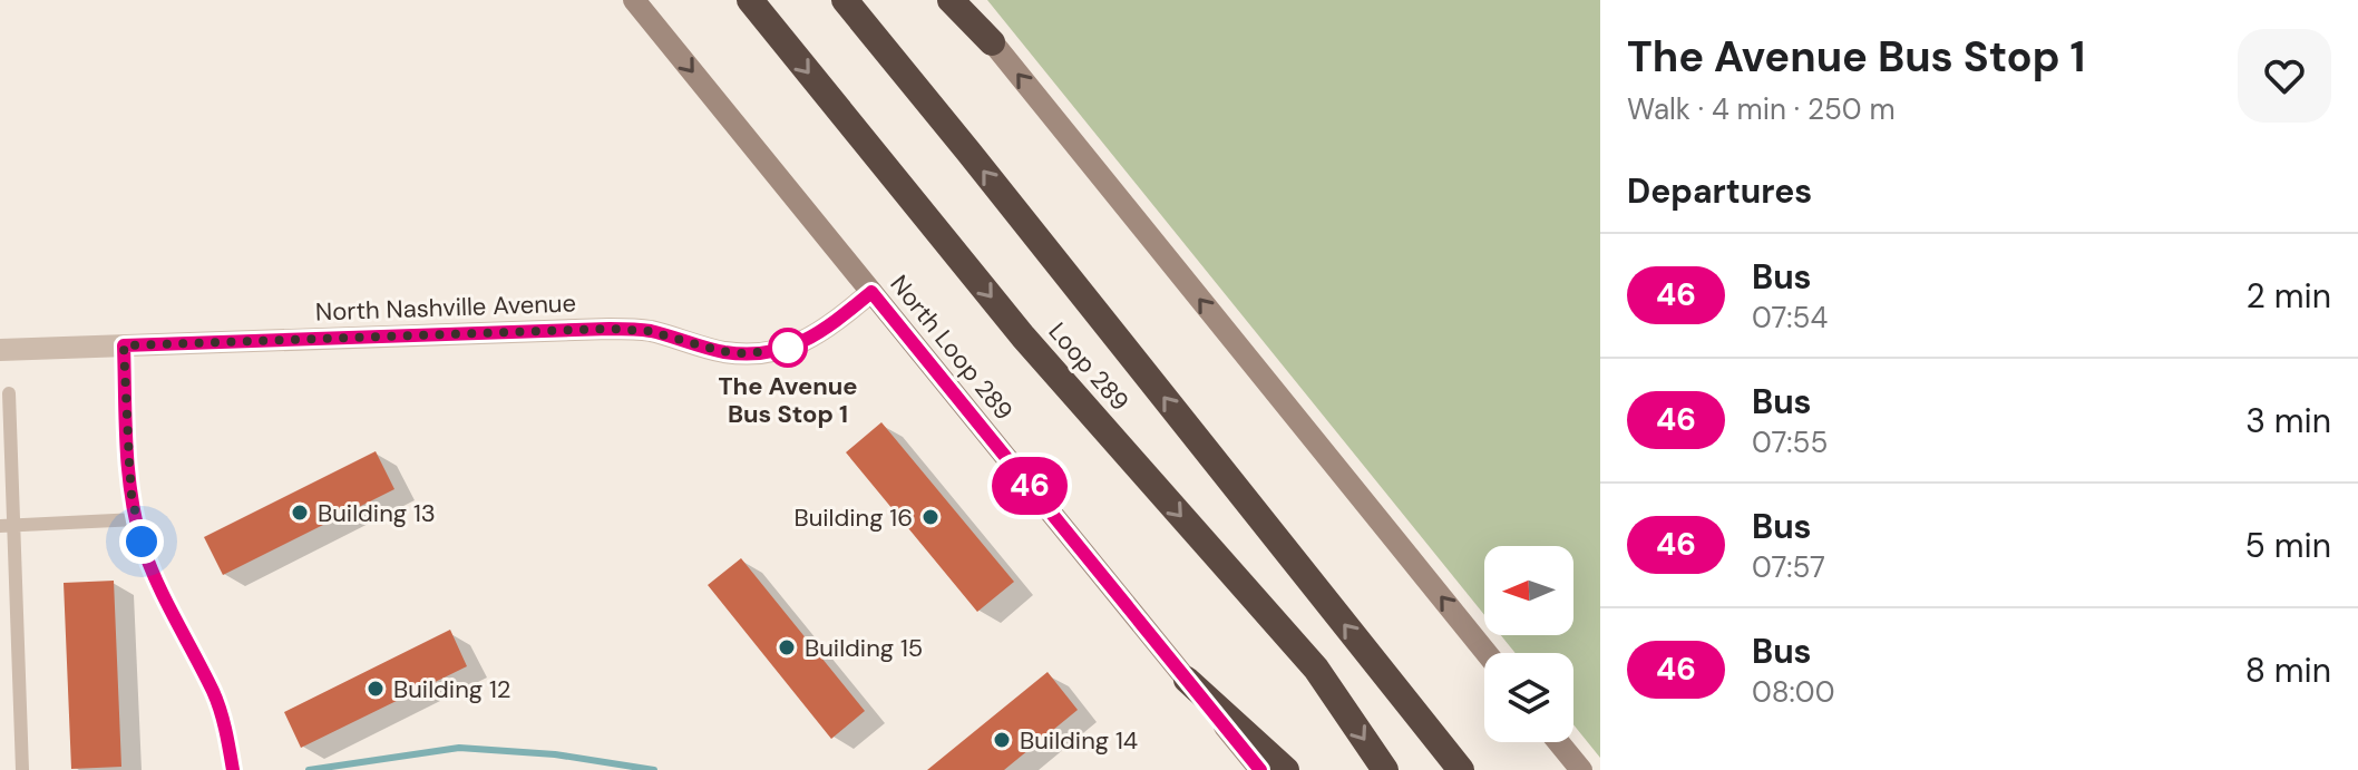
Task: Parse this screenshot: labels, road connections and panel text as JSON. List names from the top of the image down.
{
  "streets": {
    "highway": ["Loop 289"],
    "main road": ["North Loop 289"],
    "street": ["North Nashville Avenue"]
  },
  "crossings": [
    ["North Nashville Avenue", "North Loop 289"]
  ],
  "one_way": ["North Loop 289"],
  "places": [
    "The Avenue Bus Stop 1",
    "Building 13",
    "Building 16",
    "Building 15",
    "Building 12",
    "Building 14"
  ],
  "lines": ["bus line 46"],
  "north": "left",
  "page": {
    "on_map": "46",
    "heading": [
      ["The Avenue Bus Stop 1", "Walk · 4 min · 250 m"],
      "Departures"
    ],
    "list": [
      {
        "mark": "46",
        "name": "Bus",
        "note": "07:54",
        "value": "2 min"
      },
      {
        "mark": "46",
        "name": "Bus",
        "note": "07:55",
        "value": "3 min"
      },
      {
        "mark": "46",
        "name": "Bus",
        "note": "07:57",
        "value": "5 min"
      },
      {
        "mark": "46",
        "name": "Bus",
        "note": "08:00",
        "value": "8 min"
      }
    ]
  }
}
